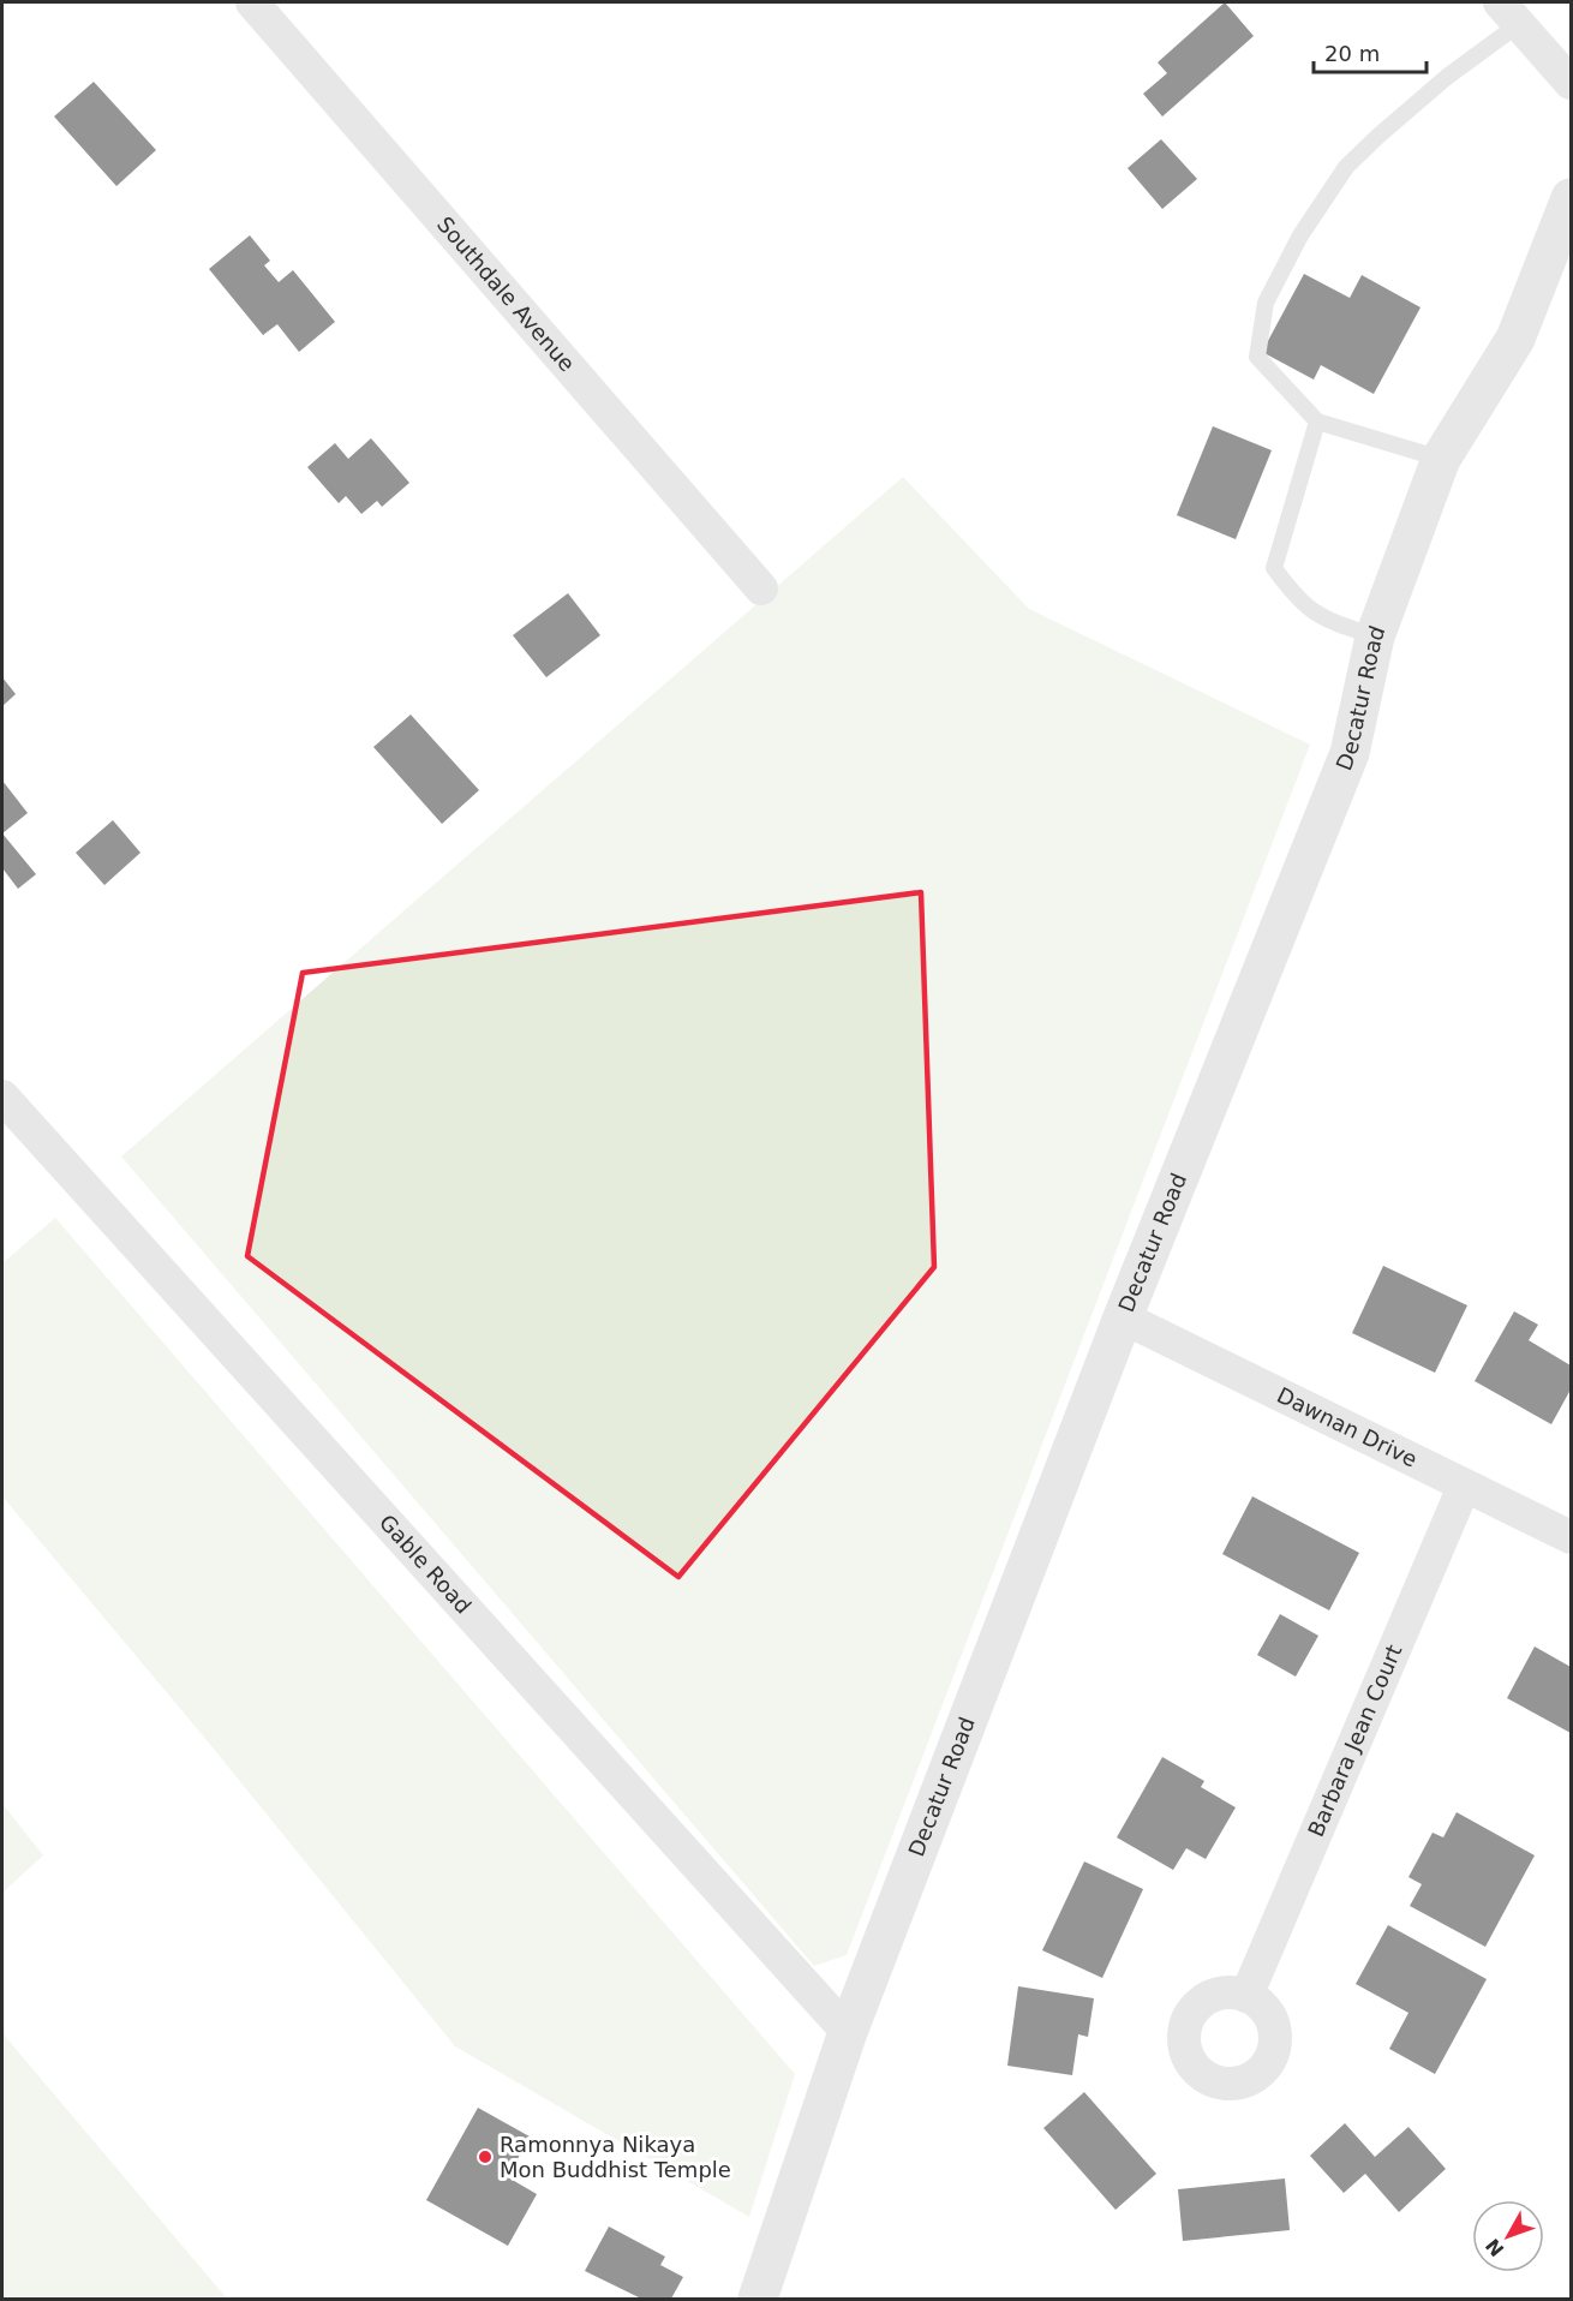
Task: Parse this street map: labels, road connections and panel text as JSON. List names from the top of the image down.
{
  "streets": {
    "street": [
      "Southdale Avenue",
      "Decatur Road",
      "Dawnan Drive",
      "Gable Road",
      "Barbara Jean Court"
    ]
  },
  "crossings": [
    ["Decatur Road", "Dawnan Drive"],
    ["Decatur Road", "Gable Road"],
    ["Dawnan Drive", "Barbara Jean Court"]
  ],
  "places": ["Ramonnya Nikaya Mon Buddhist Temple"],
  "scale_bar": "20 m",
  "north": "bottom left"
}
